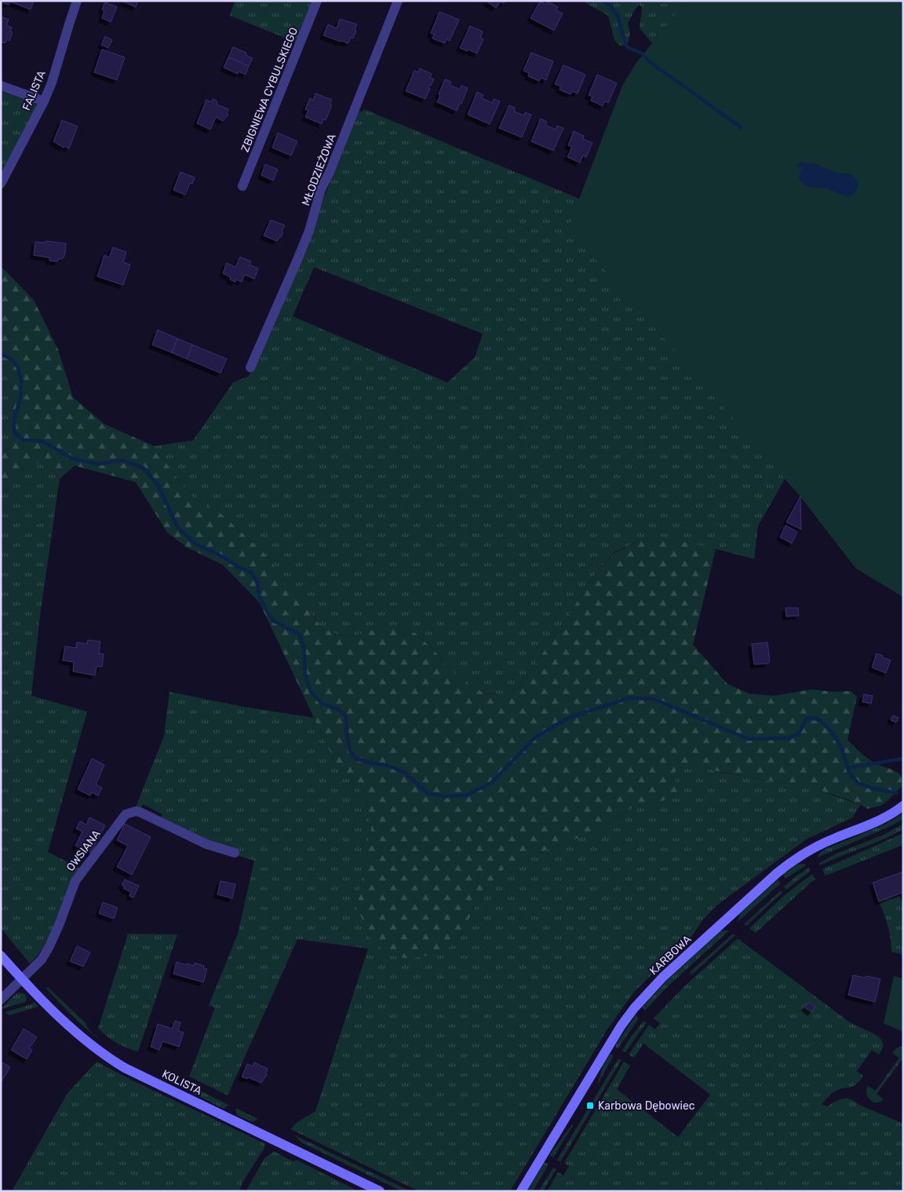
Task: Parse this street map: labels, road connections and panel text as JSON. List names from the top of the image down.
{
  "streets": {
    "street": [
      "ZBIGNIEWA CYBULSKIEGO",
      "FALISTA",
      "MŁODZIEŻOWA",
      "OWSIANA",
      "KARBOWA",
      "KOLISTA"
    ]
  },
  "crossings": [
    ["OWSIANA", "KOLISTA"]
  ],
  "places": {
    "transit": ["Karbowa Dębowiec"]
  }
}
